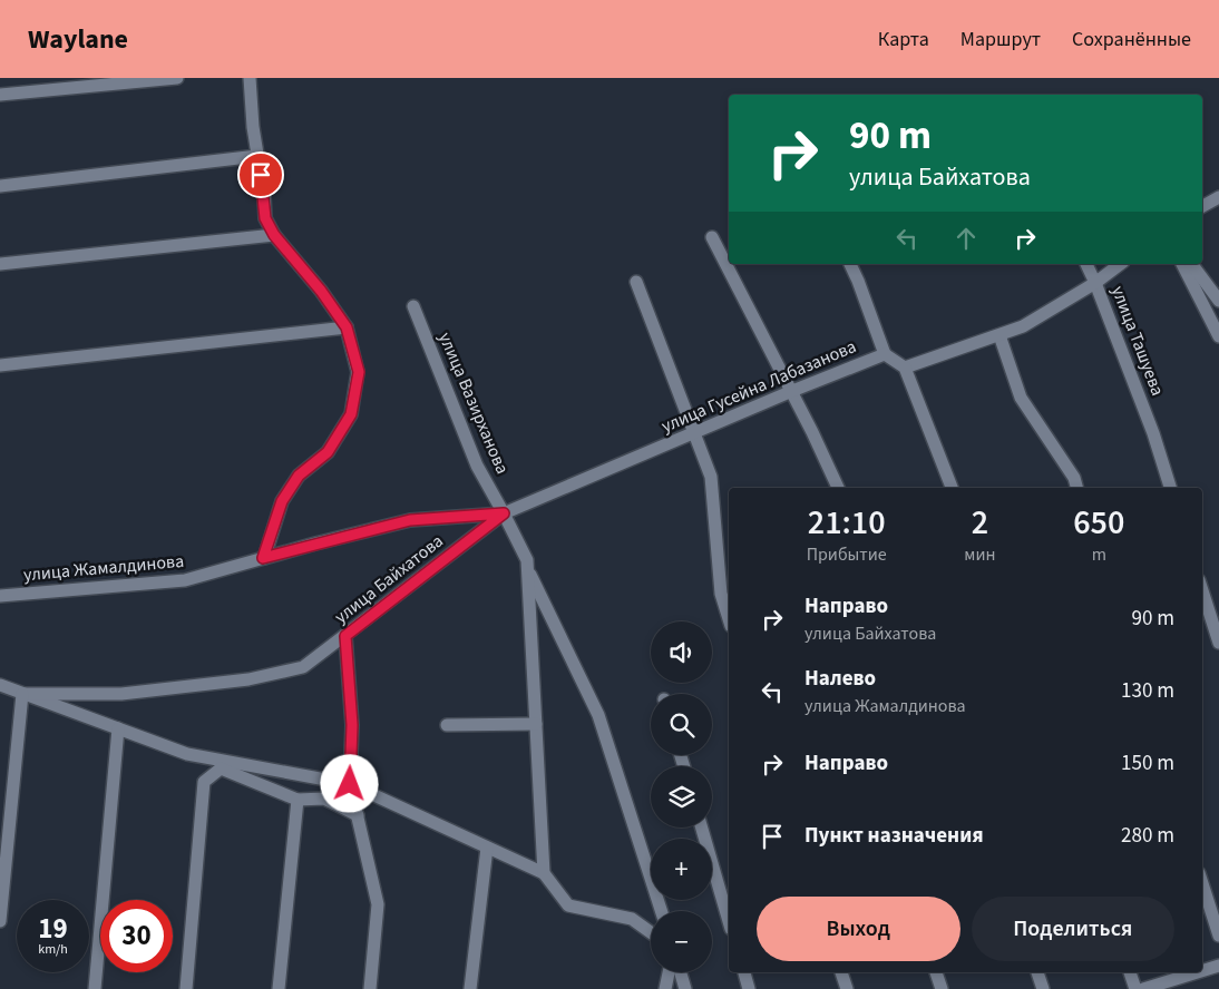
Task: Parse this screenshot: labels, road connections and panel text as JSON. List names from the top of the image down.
{
  "streets": {
    "street": [
      "улица Ташуева",
      "улица Гусейна Лабазанова",
      "улица Вазирханова",
      "улица Жамалдинова",
      "улица Байхатова"
    ]
  },
  "crossings": [
    ["улица Гусейна Лабазанова", "улица Вазирханова"],
    ["улица Гусейна Лабазанова", "улица Жамалдинова"],
    ["улица Гусейна Лабазанова", "улица Байхатова"],
    ["улица Вазирханова", "улица Жамалдинова"],
    ["улица Вазирханова", "улица Байхатова"],
    ["улица Жамалдинова", "улица Байхатова"]
  ],
  "page": {
    "header": "Waylane",
    "nav": ["Карта", "Маршрут", "Сохранённые"],
    "turn": ["90 m", "улица Байхатова"],
    "eta": [
      "21:10",
      "Прибытие",
      "2",
      "мин",
      "650",
      "m"
    ],
    "list": [
      {
        "name": "Направо",
        "note": "улица Байхатова",
        "value": "90 m"
      },
      {
        "name": "Налево",
        "note": "улица Жамалдинова",
        "value": "130 m"
      },
      {
        "name": "Направо",
        "value": "150 m"
      },
      {
        "name": "Пункт назначения",
        "value": "280 m"
      }
    ],
    "map_buttons": ["+", "−"],
    "buttons": ["Выход", "Поделиться"],
    "speed": "19 km/h",
    "limit": "30"
  }
}
